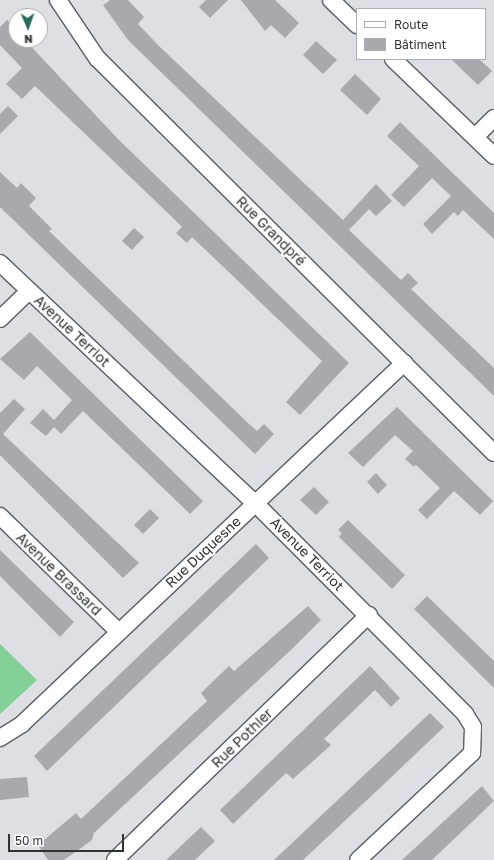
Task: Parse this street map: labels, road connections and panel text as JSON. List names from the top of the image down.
{
  "streets": {
    "street": [
      "Rue Grandpré",
      "Avenue Terriot",
      "Rue Duquesne",
      "Avenue Brassard",
      "Rue Pothier"
    ]
  },
  "crossings": [
    ["Rue Grandpré", "Rue Duquesne"],
    ["Avenue Terriot", "Rue Duquesne"],
    ["Avenue Terriot", "Rue Pothier"],
    ["Rue Duquesne", "Avenue Brassard"]
  ],
  "legend": ["Route", "Bâtiment"],
  "scale_bar": "50 m",
  "north": "bottom"
}
